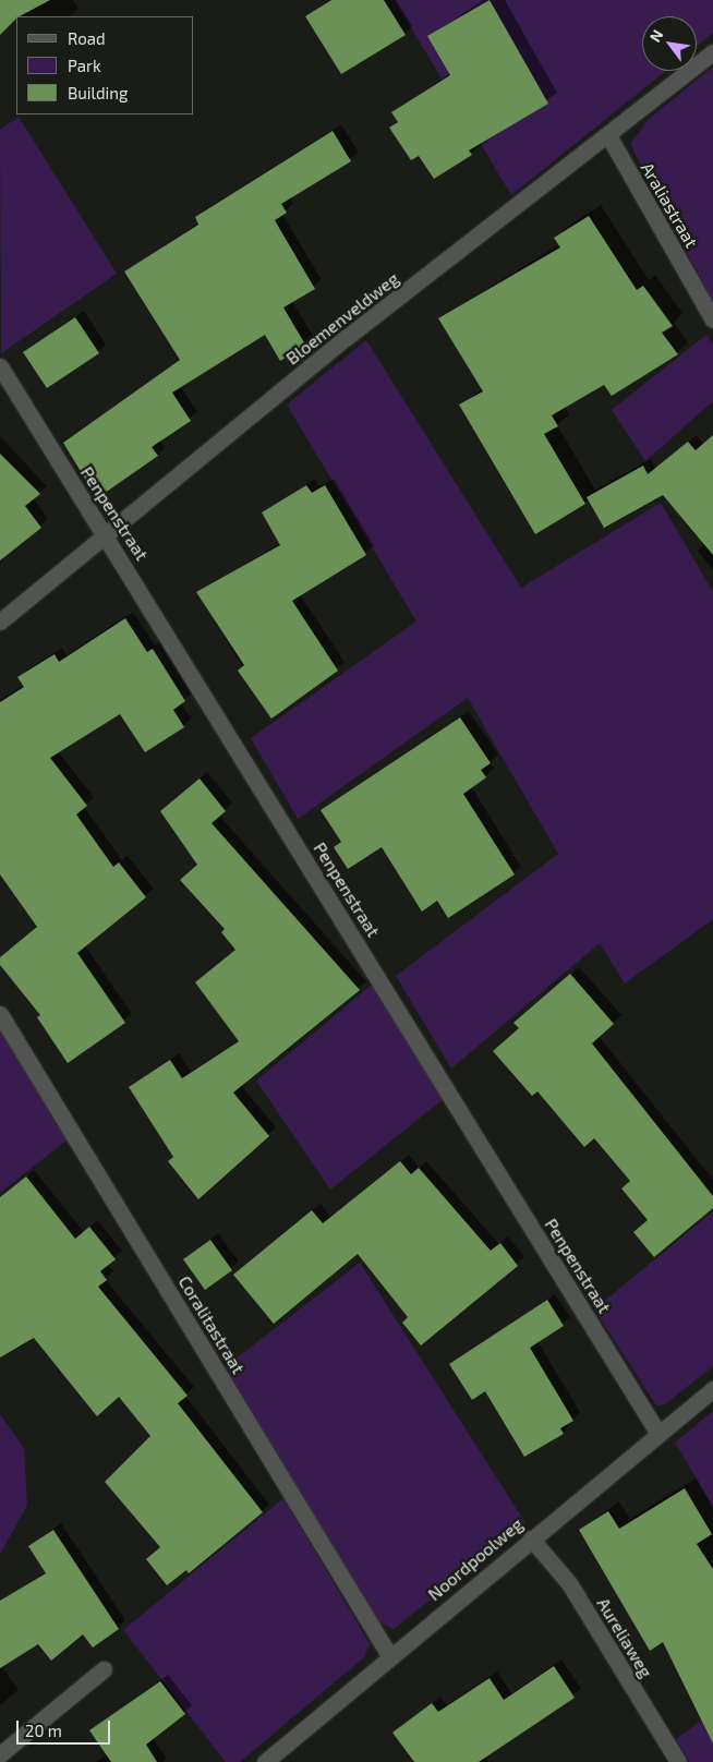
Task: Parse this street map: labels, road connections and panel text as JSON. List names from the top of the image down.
{
  "streets": {
    "street": [
      "Araliastraat",
      "Bloemenveldweg",
      "Penpenstraat",
      "Coralitastraat",
      "Noordpoolweg",
      "Aureliaweg"
    ]
  },
  "crossings": [
    ["Araliastraat", "Bloemenveldweg"],
    ["Bloemenveldweg", "Penpenstraat"],
    ["Penpenstraat", "Noordpoolweg"],
    ["Coralitastraat", "Noordpoolweg"],
    ["Noordpoolweg", "Aureliaweg"]
  ],
  "legend": ["Road", "Park", "Building"],
  "scale_bar": "20 m",
  "north": "top left"
}
